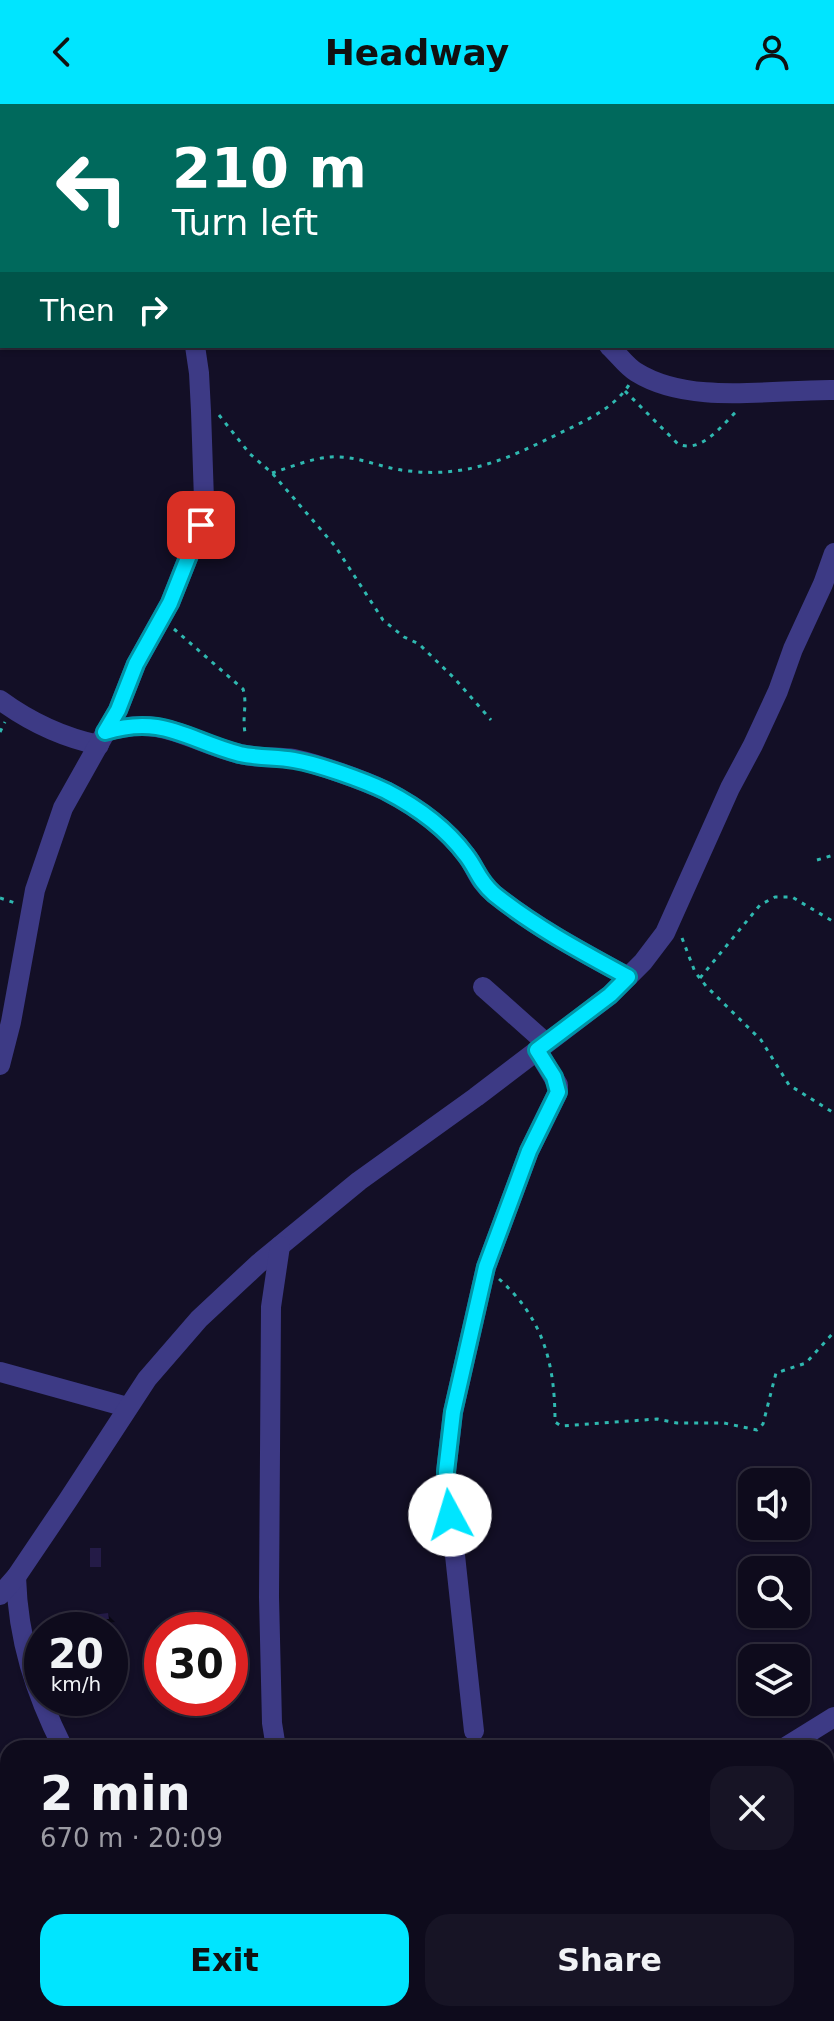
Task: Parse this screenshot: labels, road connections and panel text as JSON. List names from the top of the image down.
{
  "page": {
    "header": "Headway",
    "turn": ["210 m", "Turn left"],
    "then": "Then",
    "speed": "20 km/h",
    "limit": "30",
    "heading": ["2 min", "670 m · 20:09"],
    "buttons": ["Exit", "Share"]
  }
}
